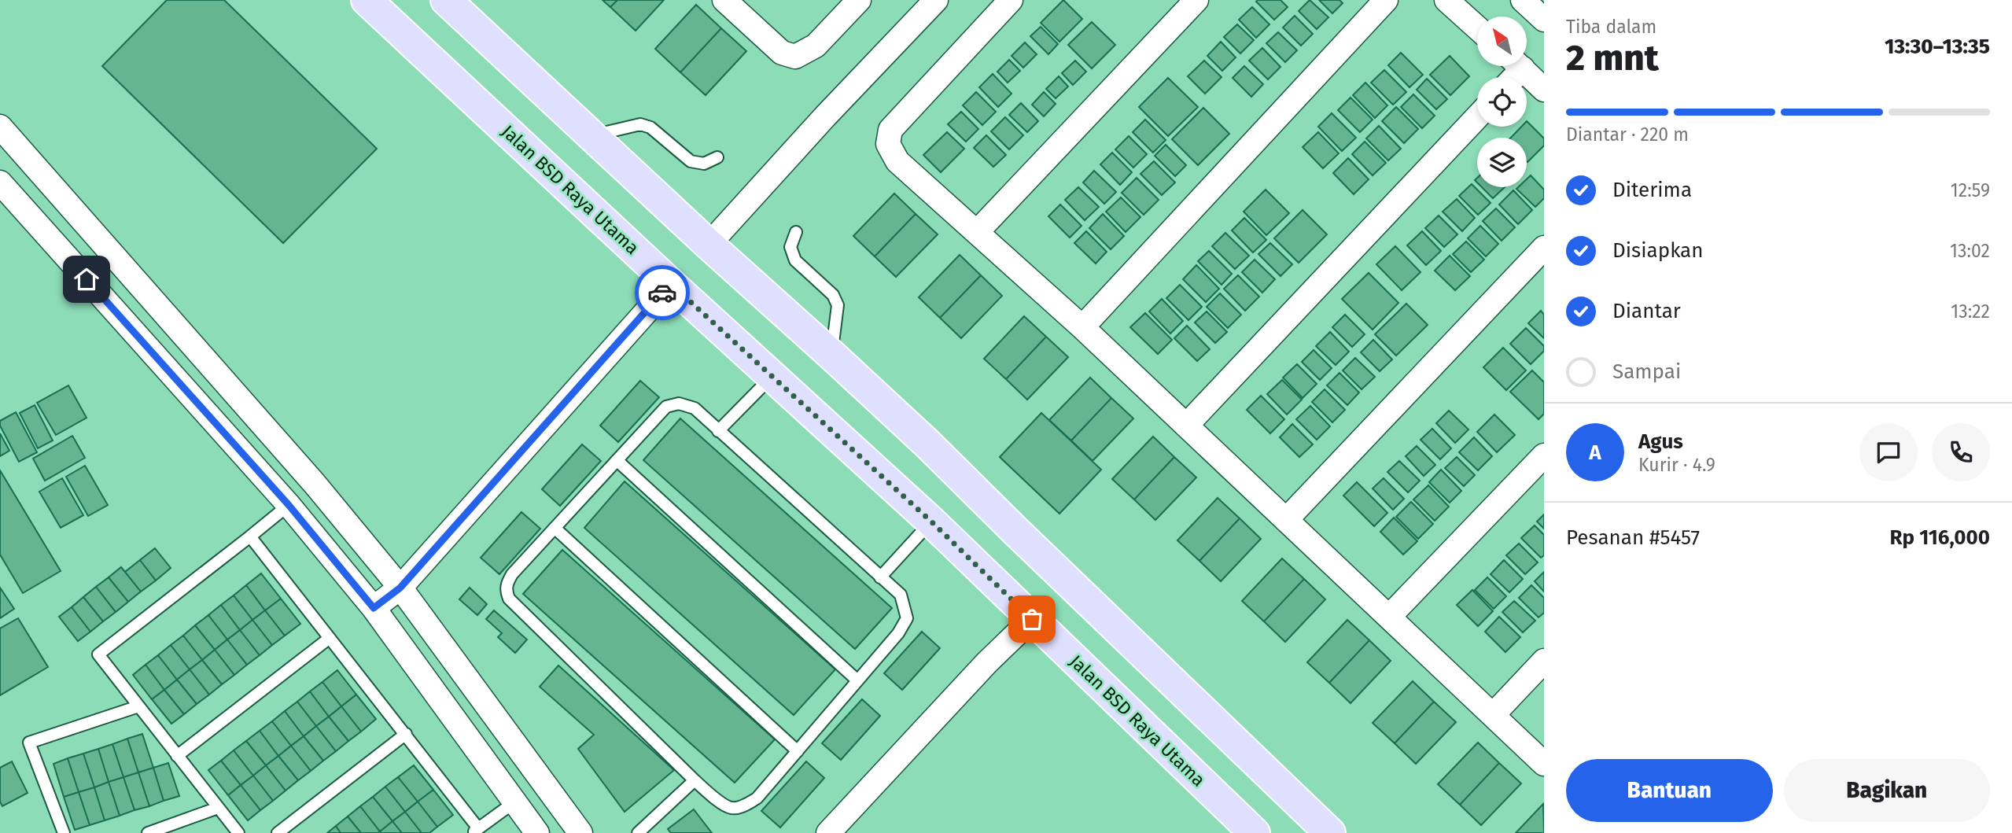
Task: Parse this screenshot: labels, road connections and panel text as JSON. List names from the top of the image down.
{
  "streets": {
    "main road": ["Jalan BSD Raya Utama"]
  },
  "north": "top left",
  "page": {
    "heading": ["2 mnt", "Tiba dalam", "13:30–13:35"],
    "panel": [
      "Agus",
      "Kurir · 4.9",
      "Pesanan #5457",
      "Rp 116,000"
    ],
    "bar": "Diantar · 220 m",
    "list": [
      ["Diterima", "12:59"],
      ["Disiapkan", "13:02"],
      ["Diantar", "13:22"],
      "Sampai"
    ],
    "round": "A",
    "buttons": ["Bantuan", "Bagikan"]
  }
}
